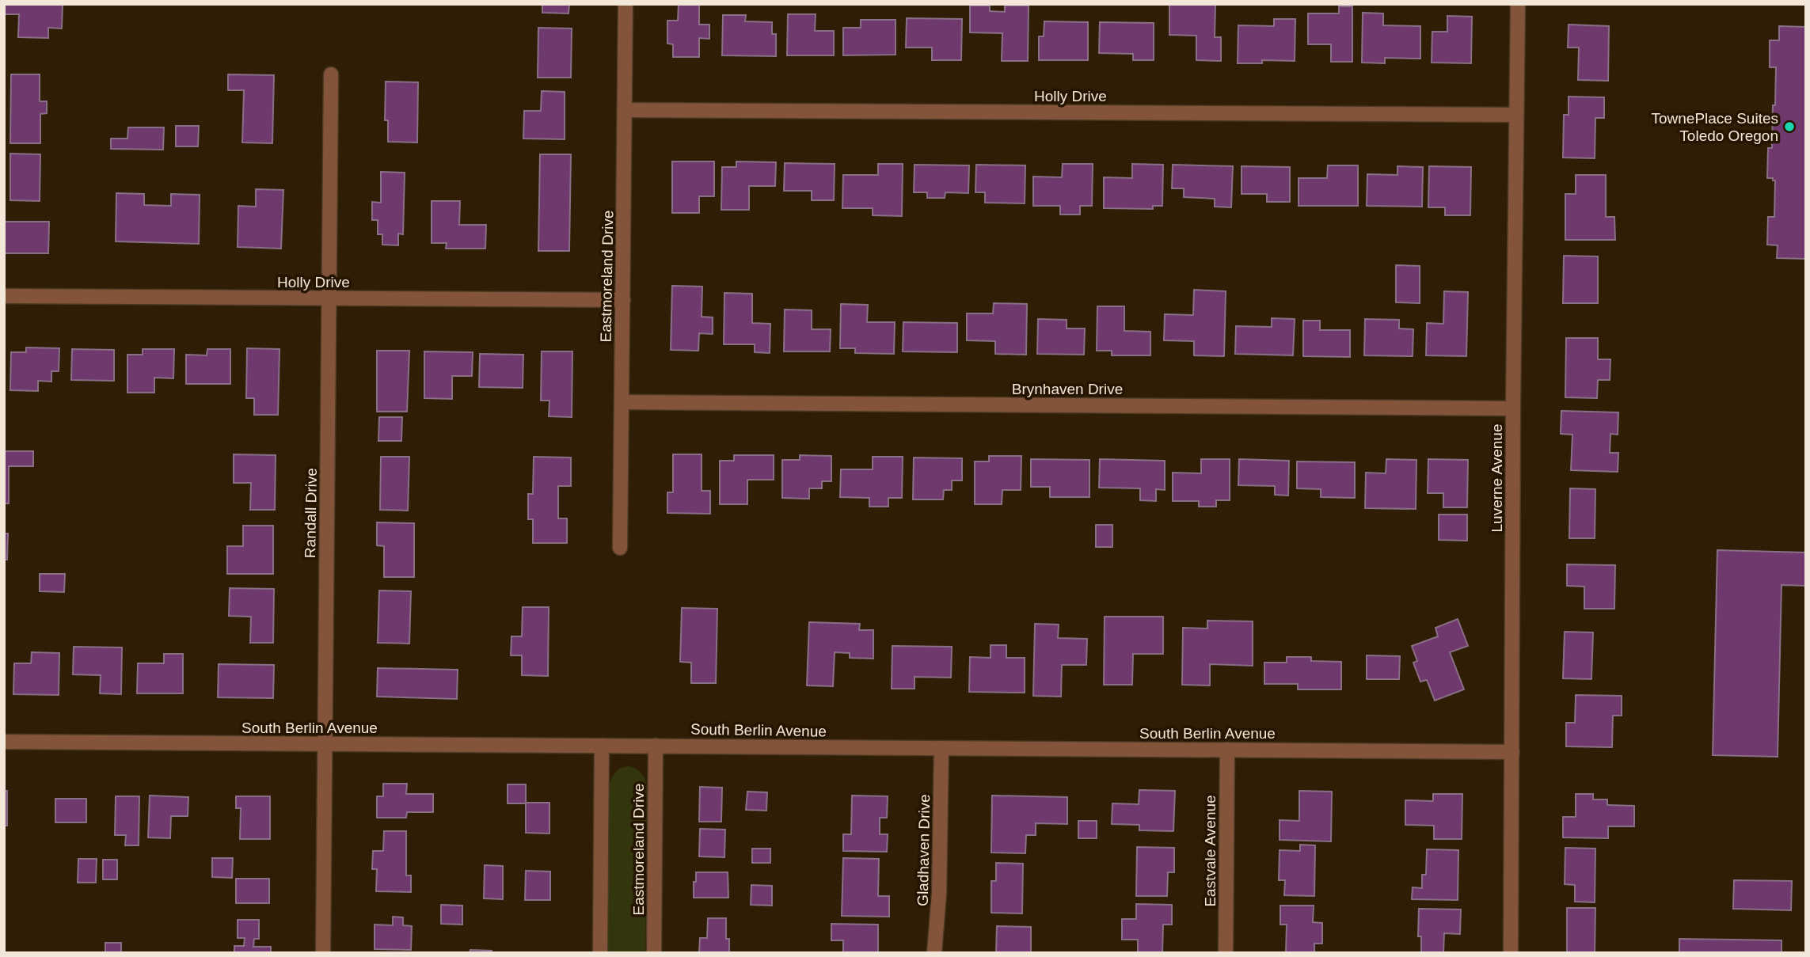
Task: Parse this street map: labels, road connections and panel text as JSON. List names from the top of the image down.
{
  "streets": {
    "street": [
      "Holly Drive",
      "Eastmoreland Drive",
      "Brynhaven Drive",
      "Luverne Avenue",
      "Randall Drive",
      "South Berlin Avenue",
      "Gladhaven Drive",
      "Eastvale Avenue"
    ]
  },
  "crossings": [
    ["Holly Drive", "Eastmoreland Drive"],
    ["Holly Drive", "Luverne Avenue"],
    ["Holly Drive", "Randall Drive"],
    ["Eastmoreland Drive", "Brynhaven Drive"],
    ["Eastmoreland Drive", "South Berlin Avenue"],
    ["Brynhaven Drive", "Luverne Avenue"],
    ["Luverne Avenue", "South Berlin Avenue"],
    ["Randall Drive", "South Berlin Avenue"],
    ["South Berlin Avenue", "Gladhaven Drive"],
    ["South Berlin Avenue", "Eastvale Avenue"]
  ],
  "places": ["TownePlace Suites Toledo Oregon"]
}
